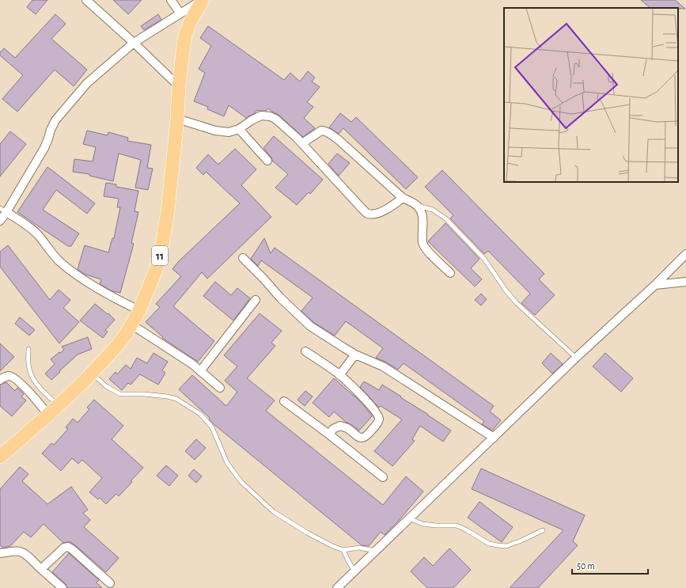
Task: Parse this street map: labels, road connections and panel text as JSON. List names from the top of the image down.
{
  "streets": {
    "highway": ["11"]
  },
  "scale_bar": "50 m"
}
